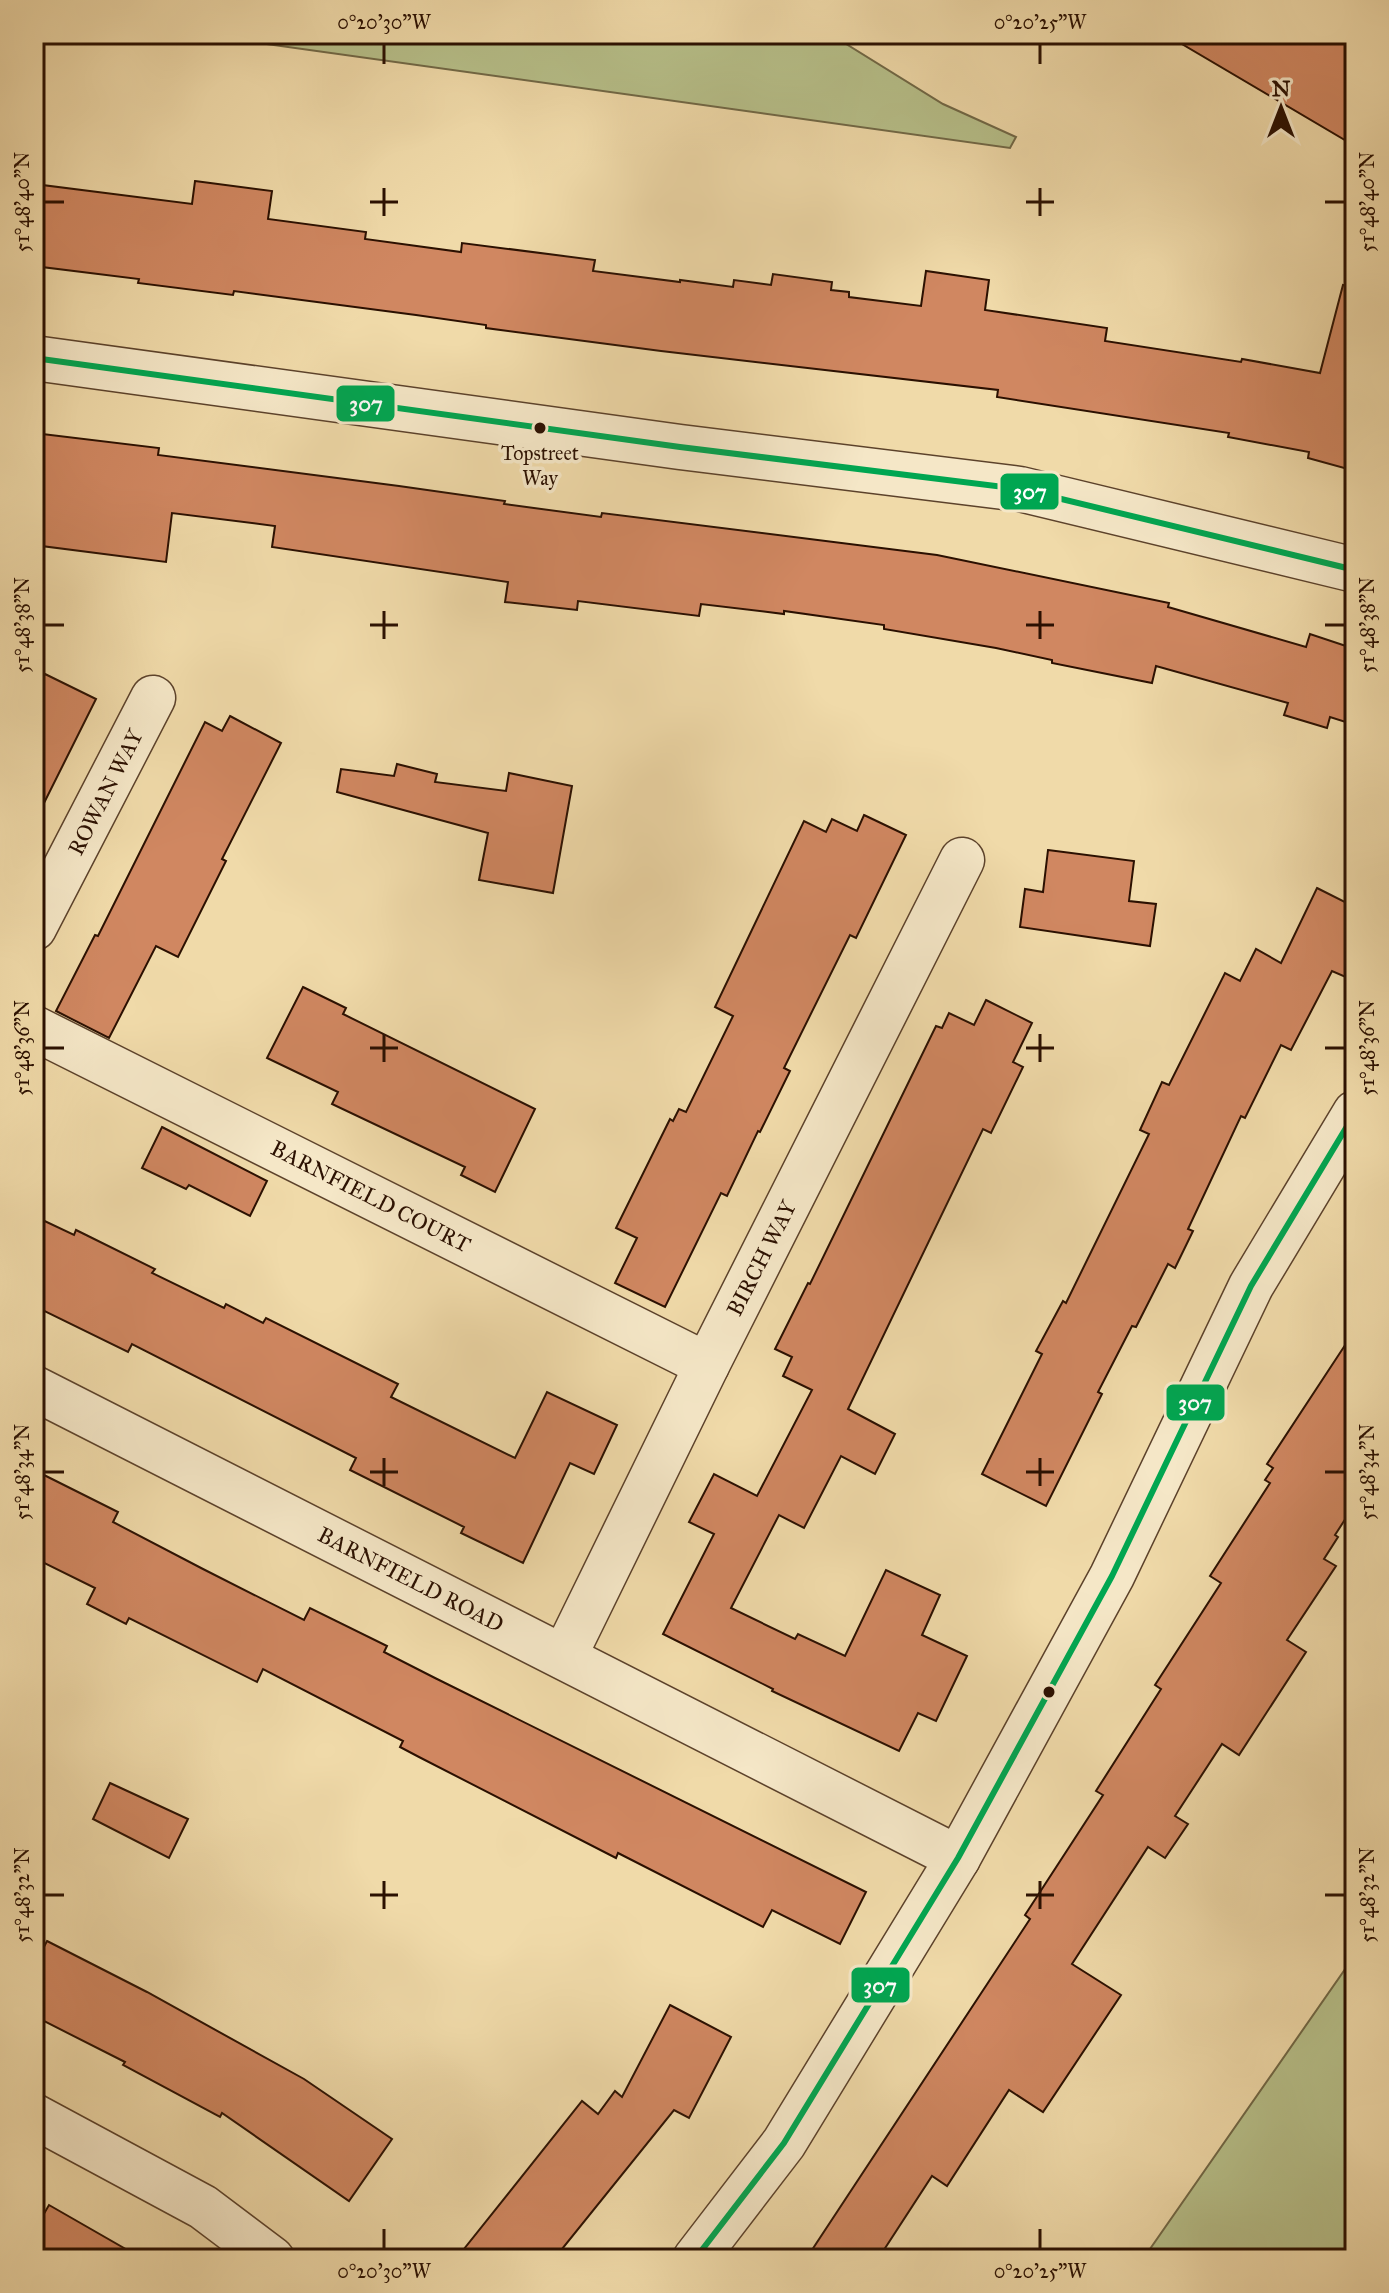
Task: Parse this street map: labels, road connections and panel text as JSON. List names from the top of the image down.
{
  "streets": {
    "street": [
      "ROWAN WAY",
      "BARNFIELD COURT",
      "BIRCH WAY",
      "BARNFIELD ROAD"
    ]
  },
  "crossings": [
    ["BARNFIELD COURT", "BIRCH WAY"],
    ["BIRCH WAY", "BARNFIELD ROAD"]
  ],
  "places": ["Topstreet Way"],
  "lines": ["transit line 307"],
  "north": "top",
  "coordinates": [
    "0°20'30\"W",
    "0°20'25\"W",
    "51°48'40\"N",
    "51°48'38\"N",
    "51°48'36\"N",
    "51°48'34\"N",
    "51°48'32\"N"
  ]
}
